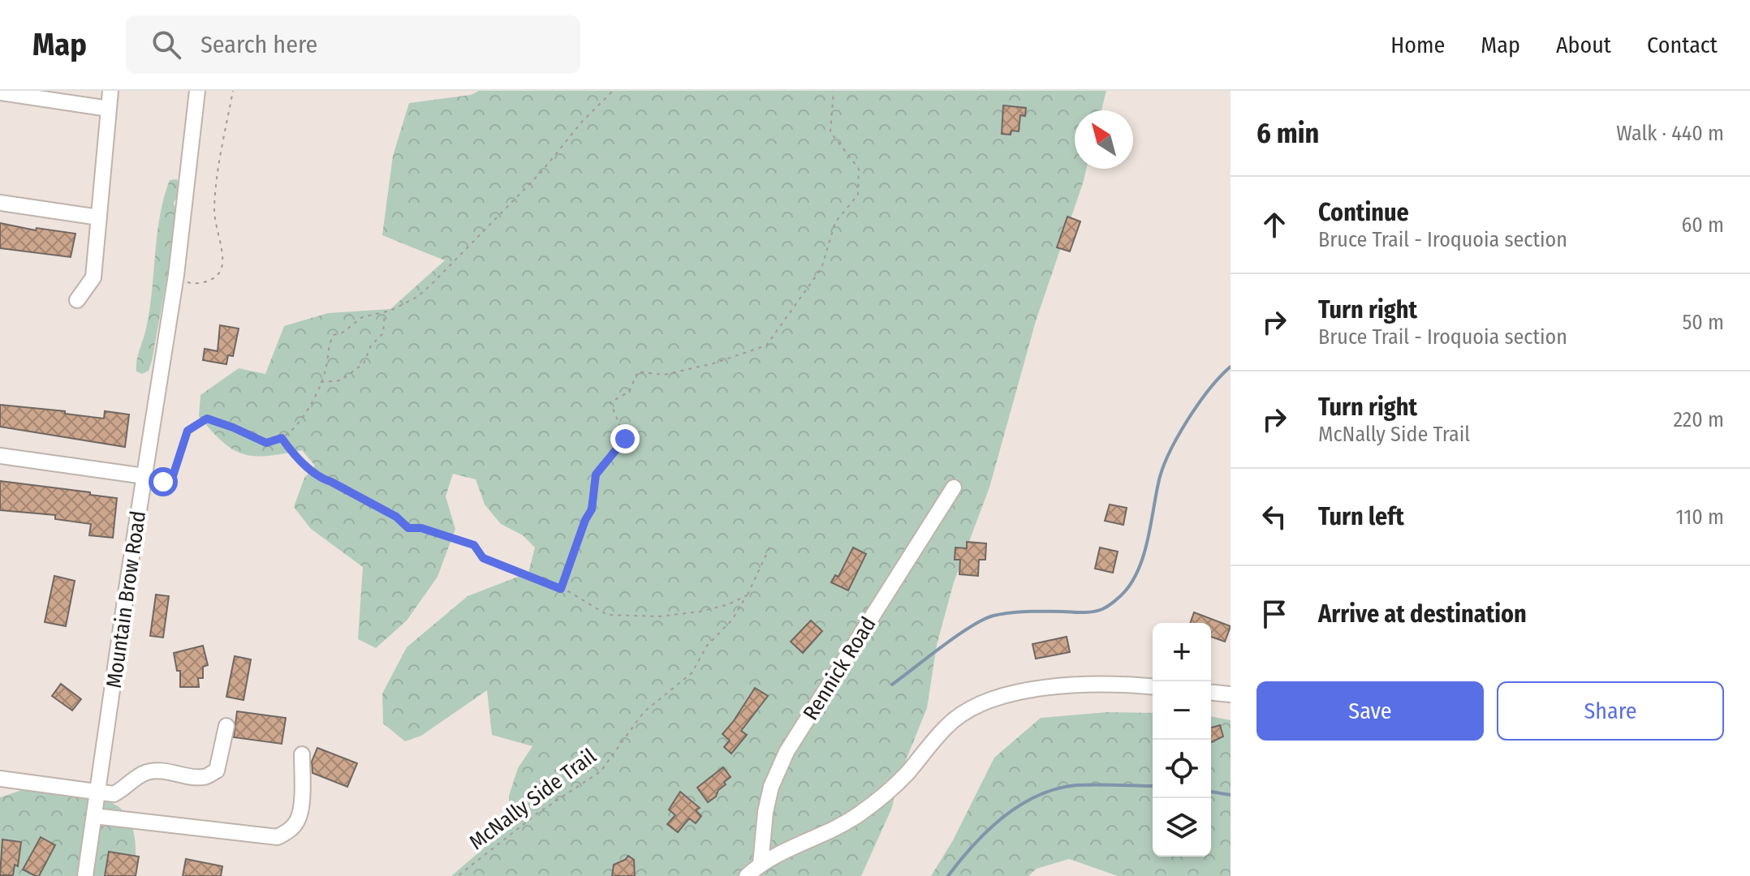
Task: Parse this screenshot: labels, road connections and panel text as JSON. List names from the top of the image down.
{
  "streets": {
    "street": ["Mountain Brow Road", "Rennick Road"],
    "path": ["McNally Side Trail"]
  },
  "north": "top left",
  "page": {
    "header": "Map",
    "search": "Search here",
    "nav": [
      "Home",
      "Map",
      "About",
      "Contact"
    ],
    "heading": ["6 min", "Walk · 440 m"],
    "list": [
      ["Continue", "Bruce Trail - Iroquoia section", "60 m"],
      ["Turn right", "Bruce Trail - Iroquoia section", "50 m"],
      ["Turn right", "McNally Side Trail", "220 m"],
      ["Turn left", "110 m"],
      "Arrive at destination"
    ],
    "map_buttons": ["+", "−"],
    "buttons": ["Save", "Share"]
  }
}
